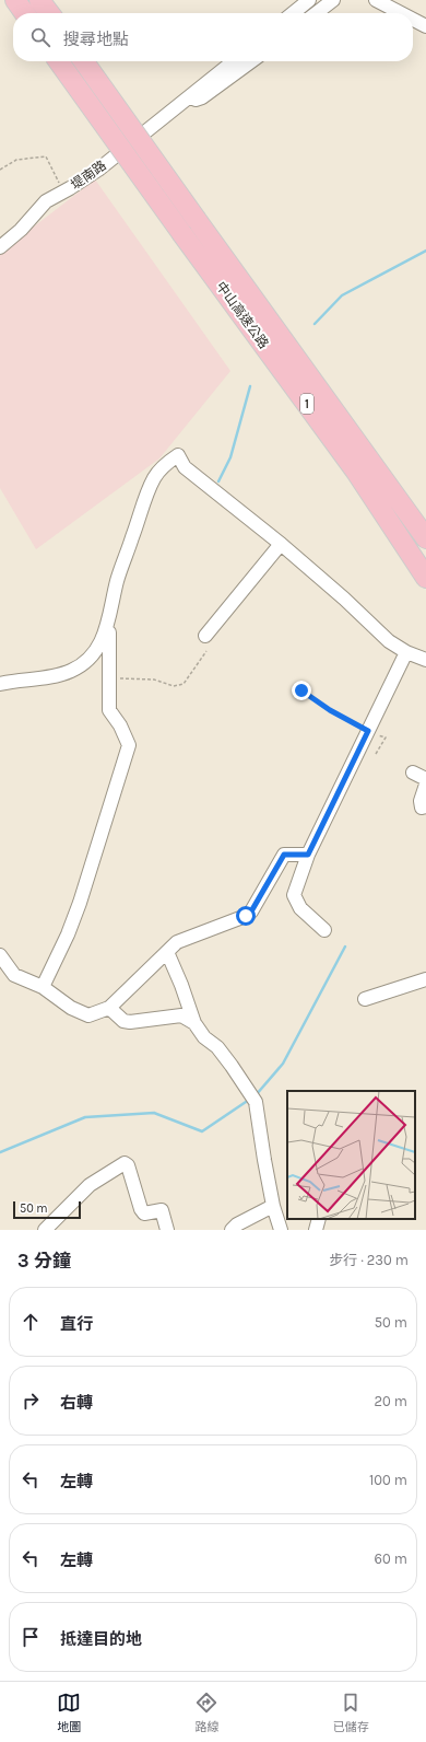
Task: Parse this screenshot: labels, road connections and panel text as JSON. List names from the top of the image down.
{
  "streets": {
    "highway": ["中山高速公路", "1"],
    "street": ["堤南路"]
  },
  "scale_bar": "50 m",
  "page": {
    "search": "搜尋地點",
    "scale": "50 m",
    "heading": ["3 分鐘", "步行 · 230 m"],
    "list": [
      ["直行", "50 m"],
      ["右轉", "20 m"],
      ["左轉", "100 m"],
      ["左轉", "60 m"],
      "抵達目的地"
    ],
    "nav": ["地圖", "路線", "已儲存"]
  }
}
